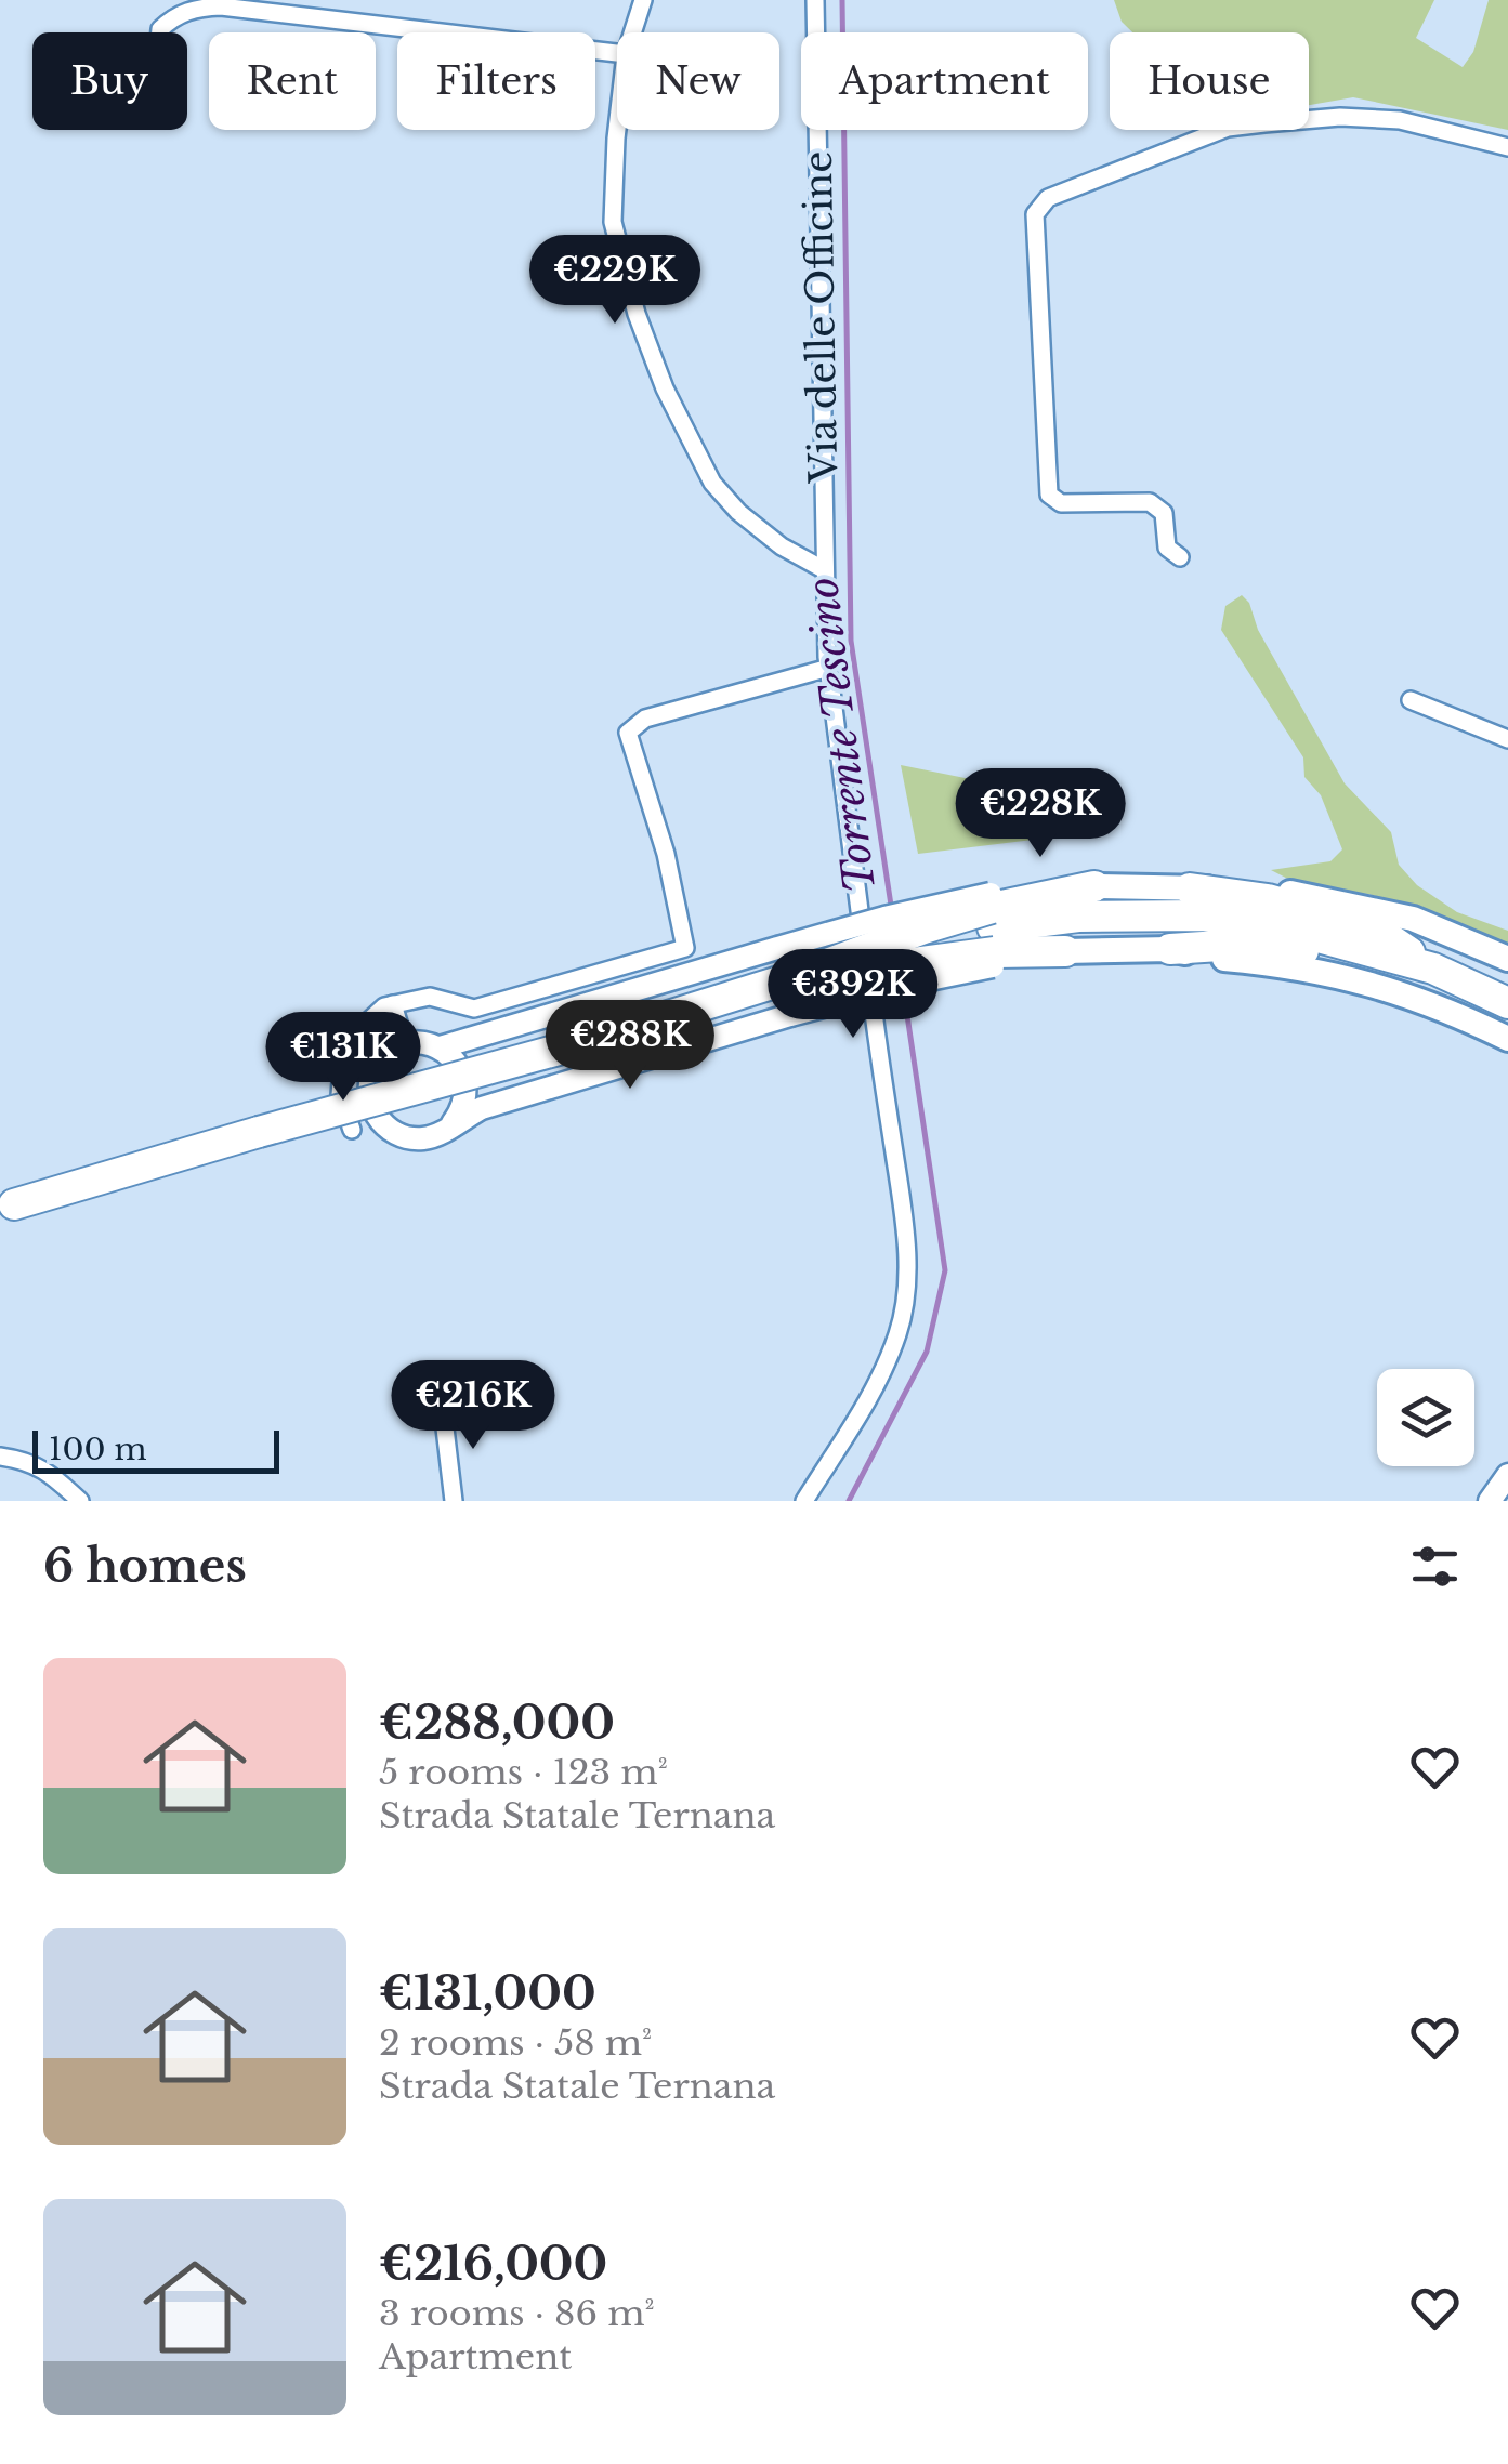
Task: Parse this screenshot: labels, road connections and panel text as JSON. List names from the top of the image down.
{
  "streets": {
    "street": ["Via delle Officine"]
  },
  "water": ["Torrente Tescino"],
  "scale_bar": "100 m",
  "page": {
    "chip": [
      "Buy",
      "Rent",
      "Filters",
      "New",
      "Apartment",
      "House"
    ],
    "price": [
      "€229K",
      "€228K",
      "€392K",
      "€288K",
      "€131K",
      "€216K"
    ],
    "scale": "100 m",
    "heading": "6 homes",
    "list": [
      {
        "name": "€288,000",
        "note": "5 rooms · 123 m² · Strada Statale Ternana"
      },
      {
        "name": "€131,000",
        "note": "2 rooms · 58 m² · Strada Statale Ternana"
      },
      {
        "name": "€216,000",
        "note": "3 rooms · 86 m² · Apartment"
      }
    ]
  }
}
